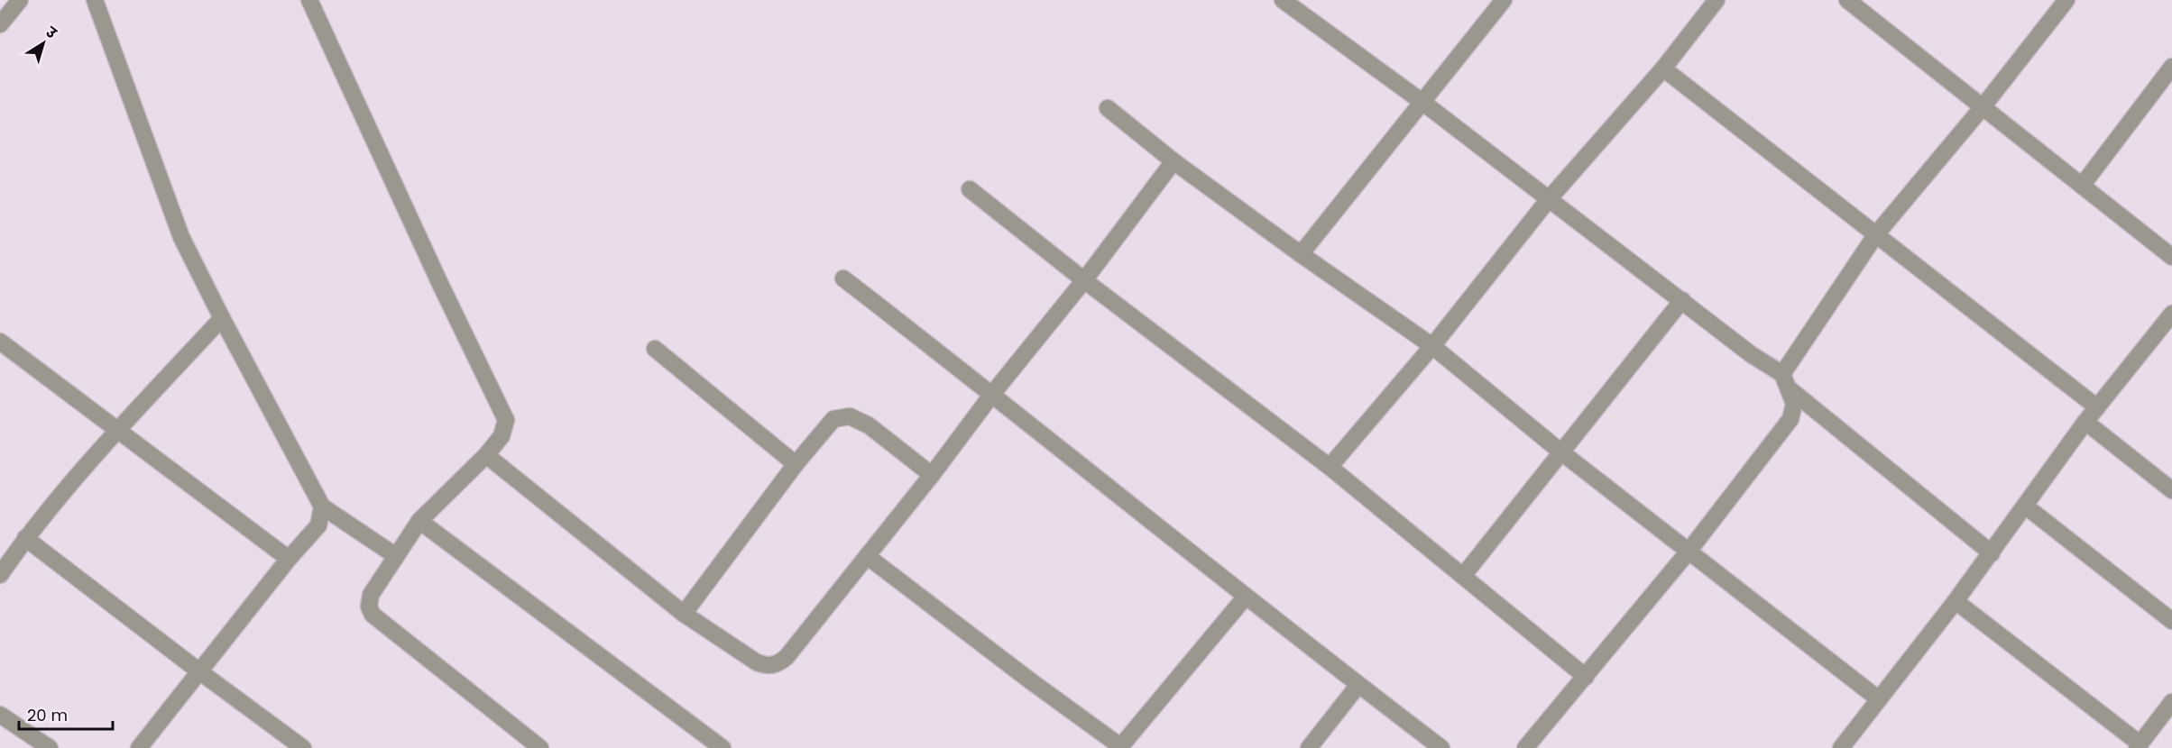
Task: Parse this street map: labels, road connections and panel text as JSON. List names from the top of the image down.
{
  "scale_bar": "20 m",
  "north": "top right"
}
